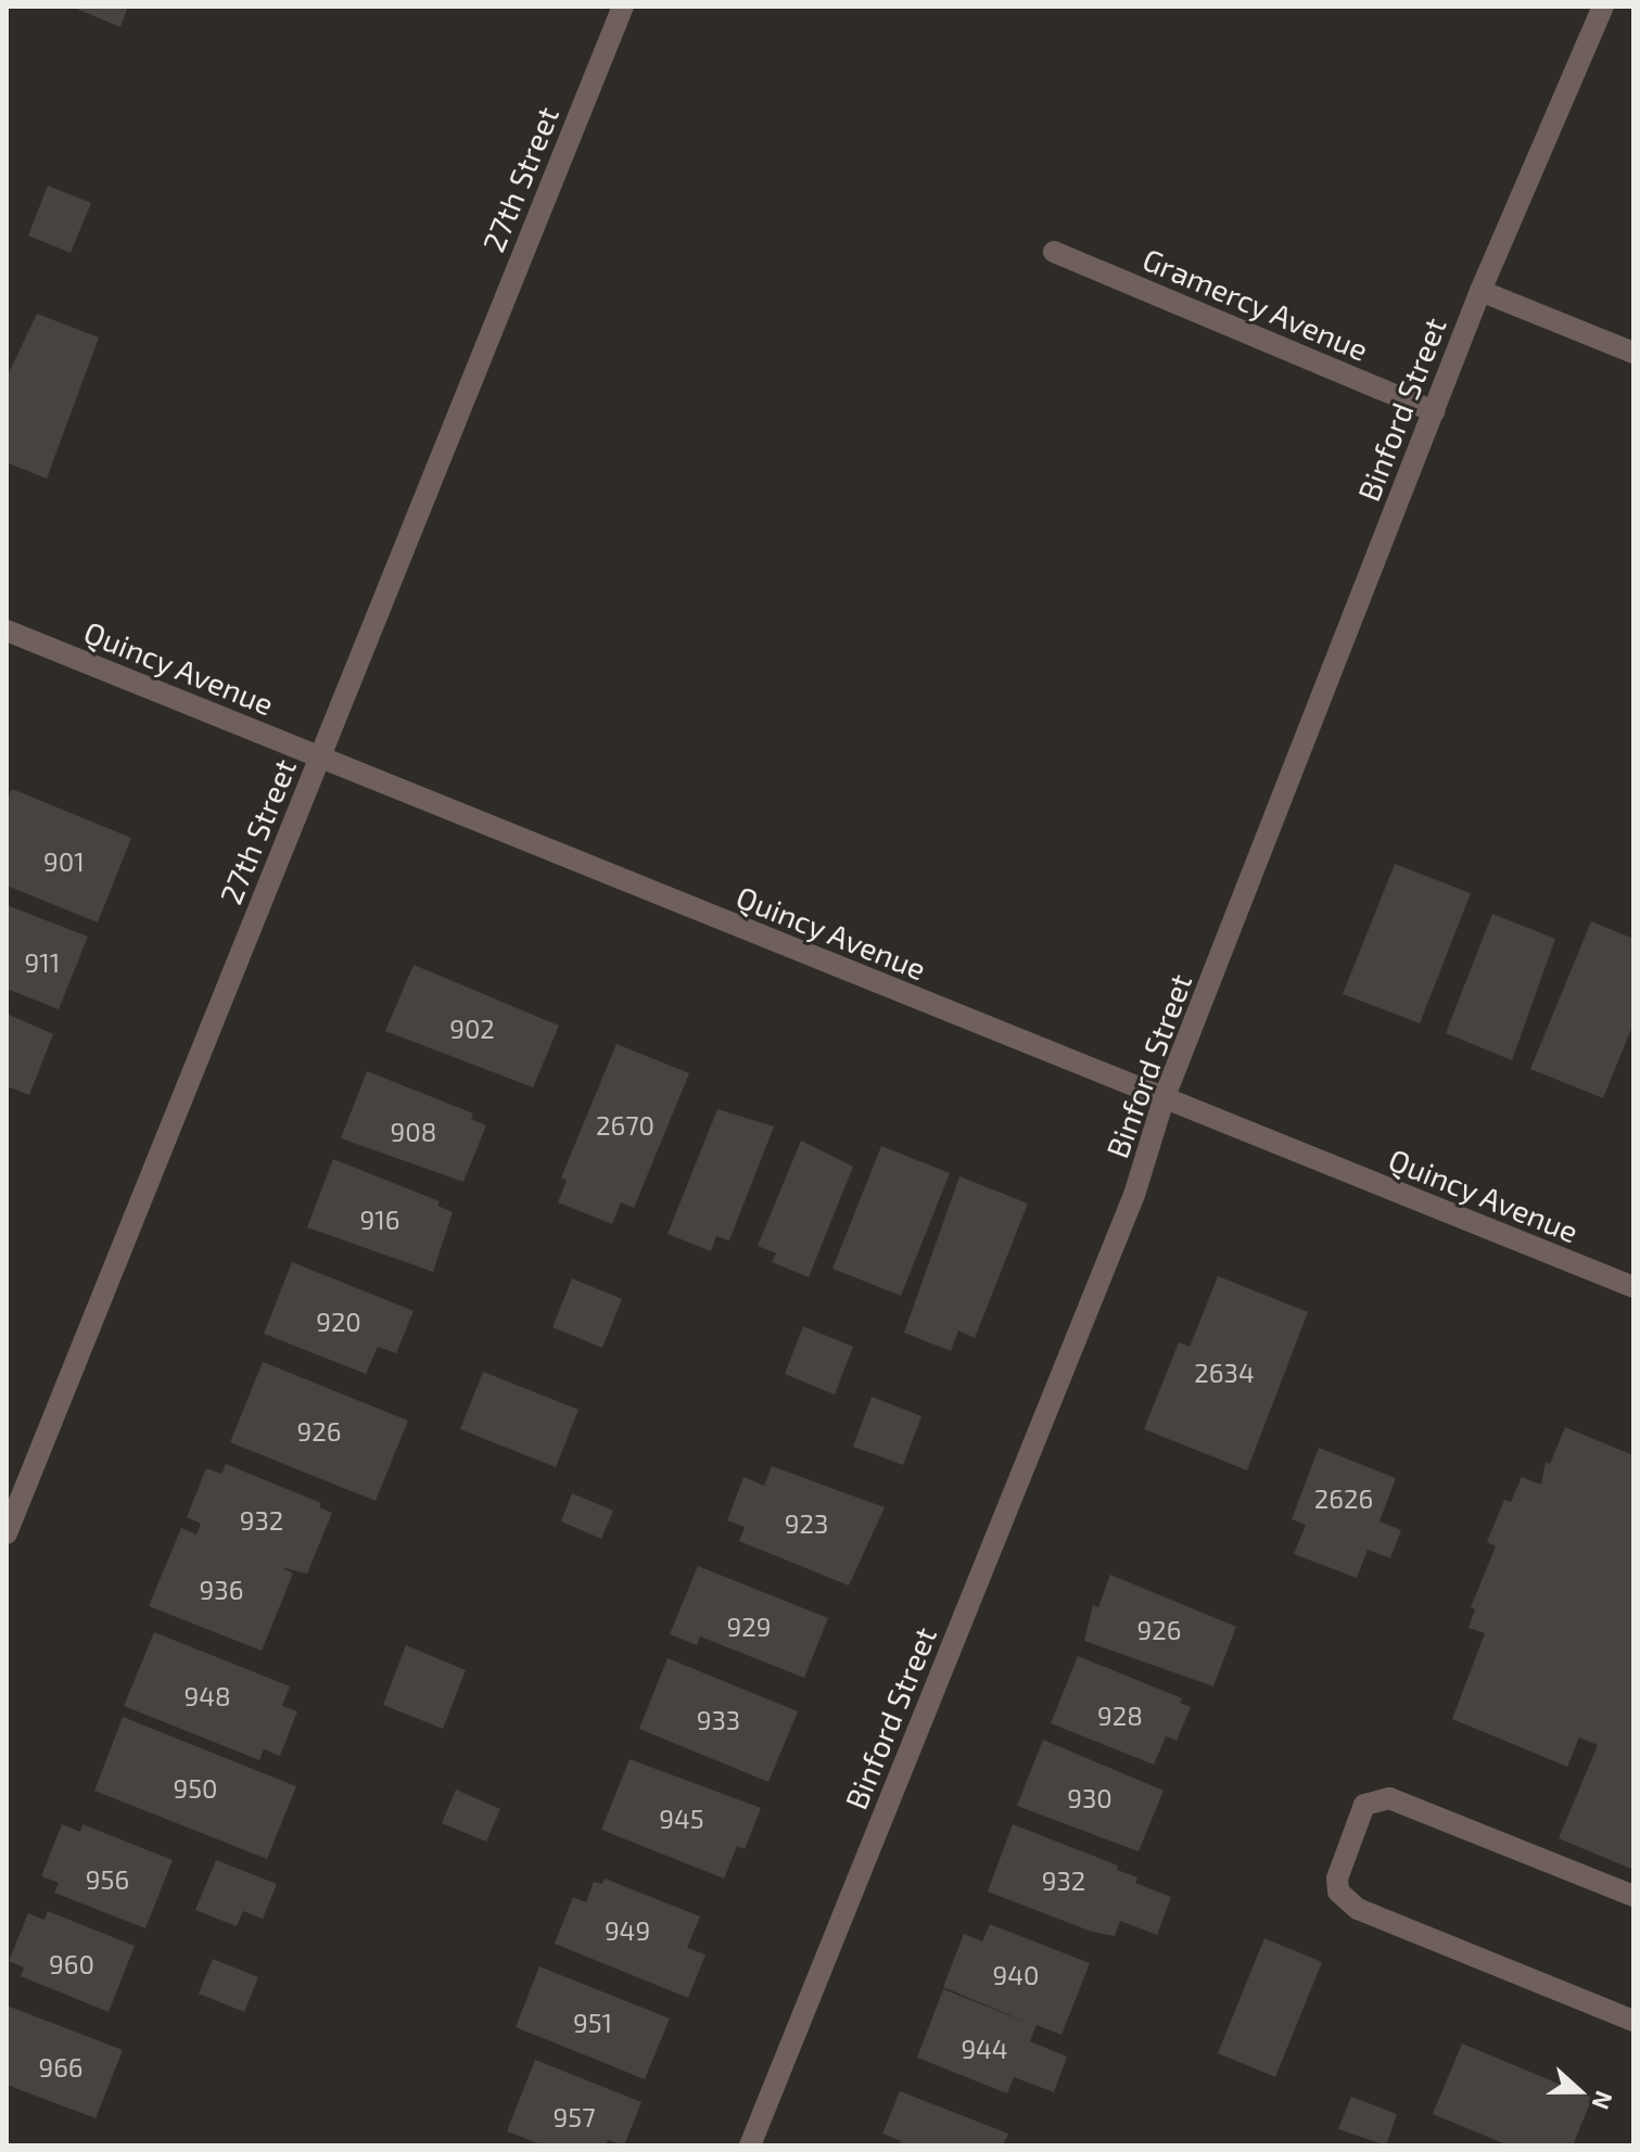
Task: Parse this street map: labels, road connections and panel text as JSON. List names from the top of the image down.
{
  "streets": {
    "street": [
      "27th Street",
      "Gramercy Avenue",
      "Binford Street",
      "Quincy Avenue"
    ]
  },
  "crossings": [
    ["27th Street", "Quincy Avenue"],
    ["Gramercy Avenue", "Binford Street"],
    ["Binford Street", "Quincy Avenue"]
  ],
  "house_numbers": [
    "901",
    "911",
    "902",
    "2670",
    "908",
    "916",
    "920",
    "2634",
    "926",
    "2626",
    "932",
    "923",
    "936",
    "929",
    "926",
    "948",
    "928",
    "933",
    "950",
    "930",
    "945",
    "956",
    "932",
    "949",
    "960",
    "940",
    "951",
    "944",
    "966",
    "957"
  ],
  "north": "right"
}
